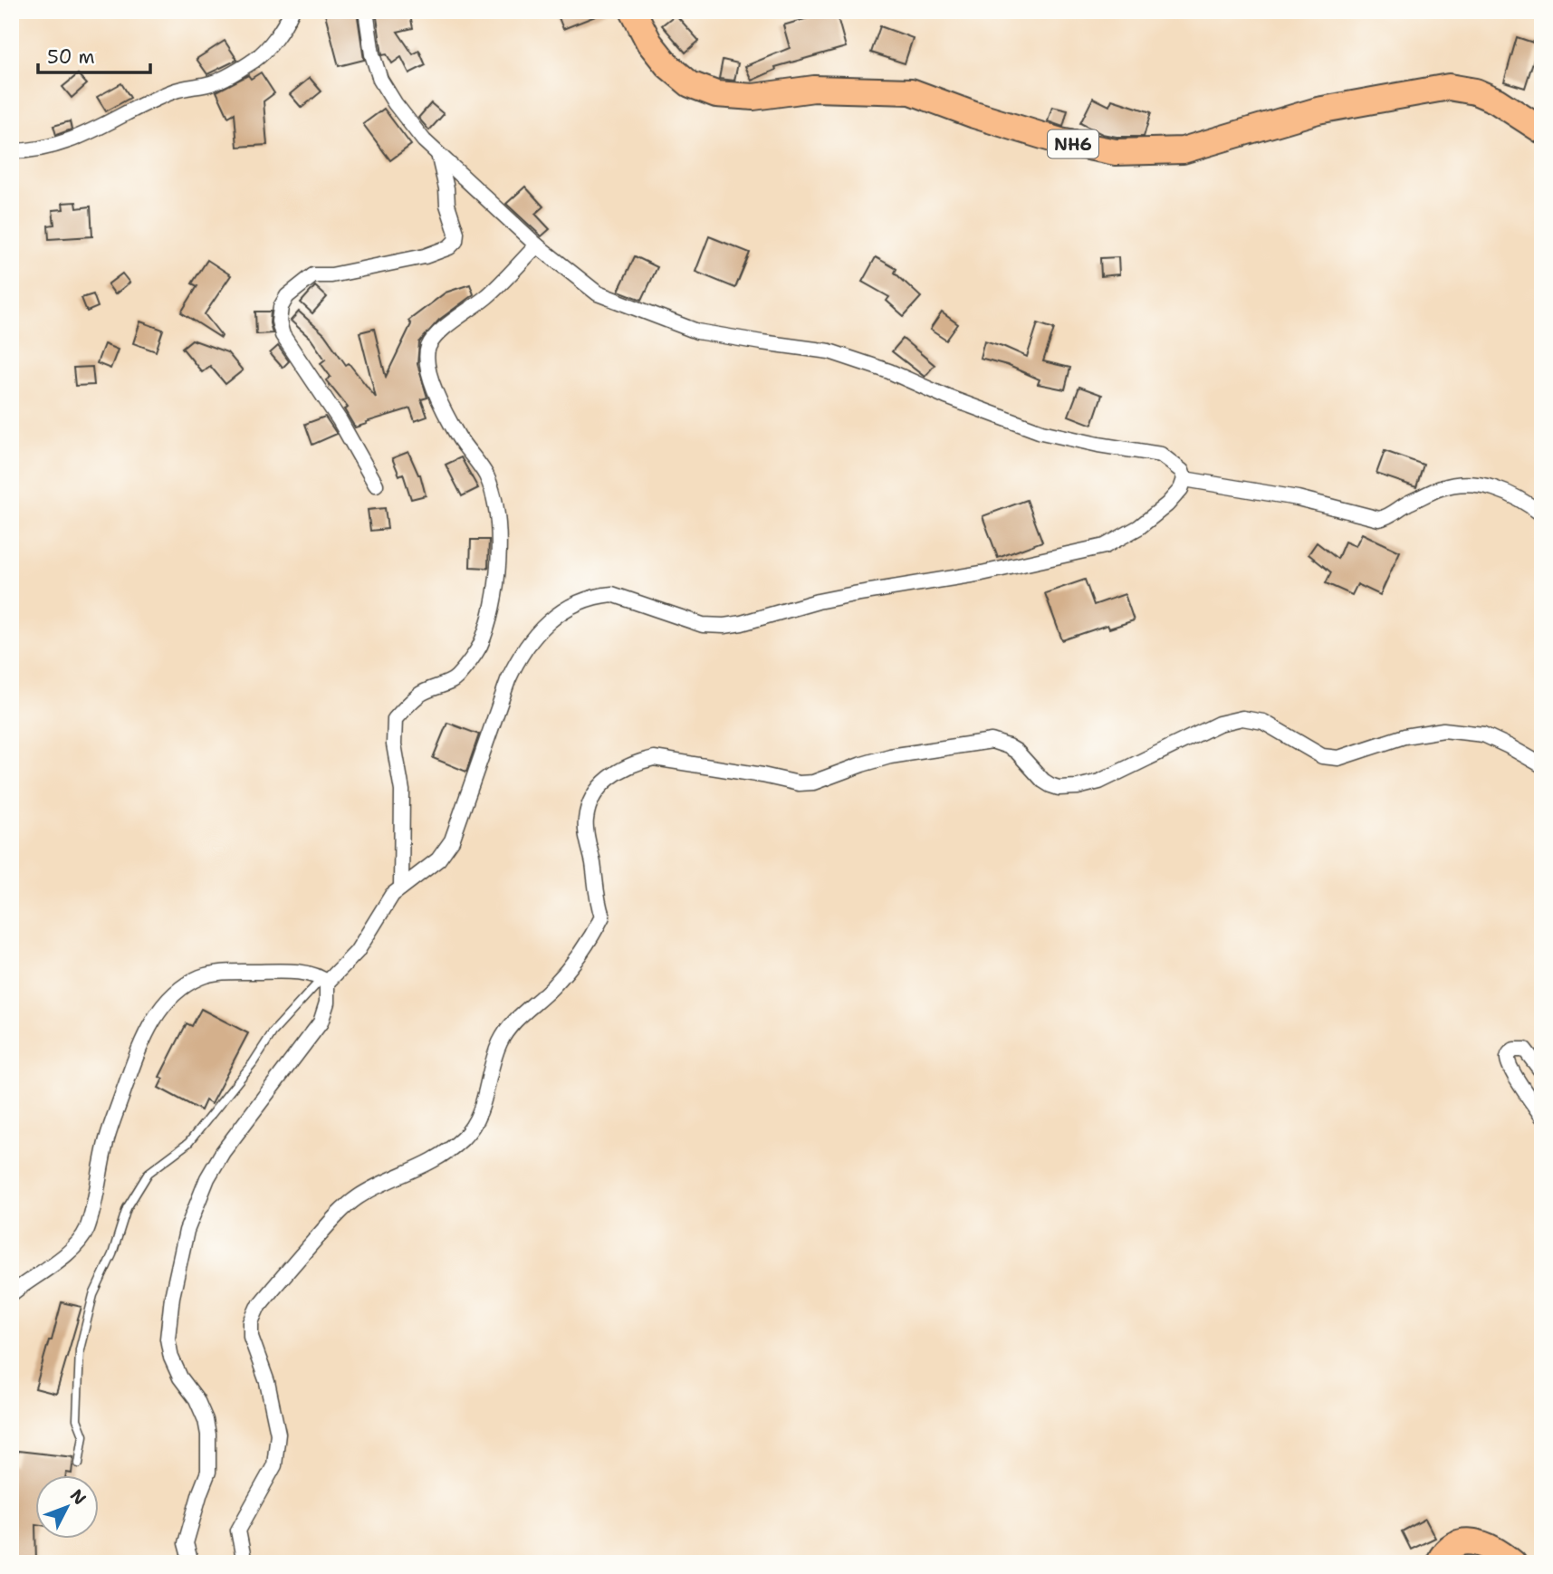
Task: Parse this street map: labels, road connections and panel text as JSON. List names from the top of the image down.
{
  "streets": {
    "highway": ["NH6"]
  },
  "scale_bar": "50 m",
  "north": "top right"
}
